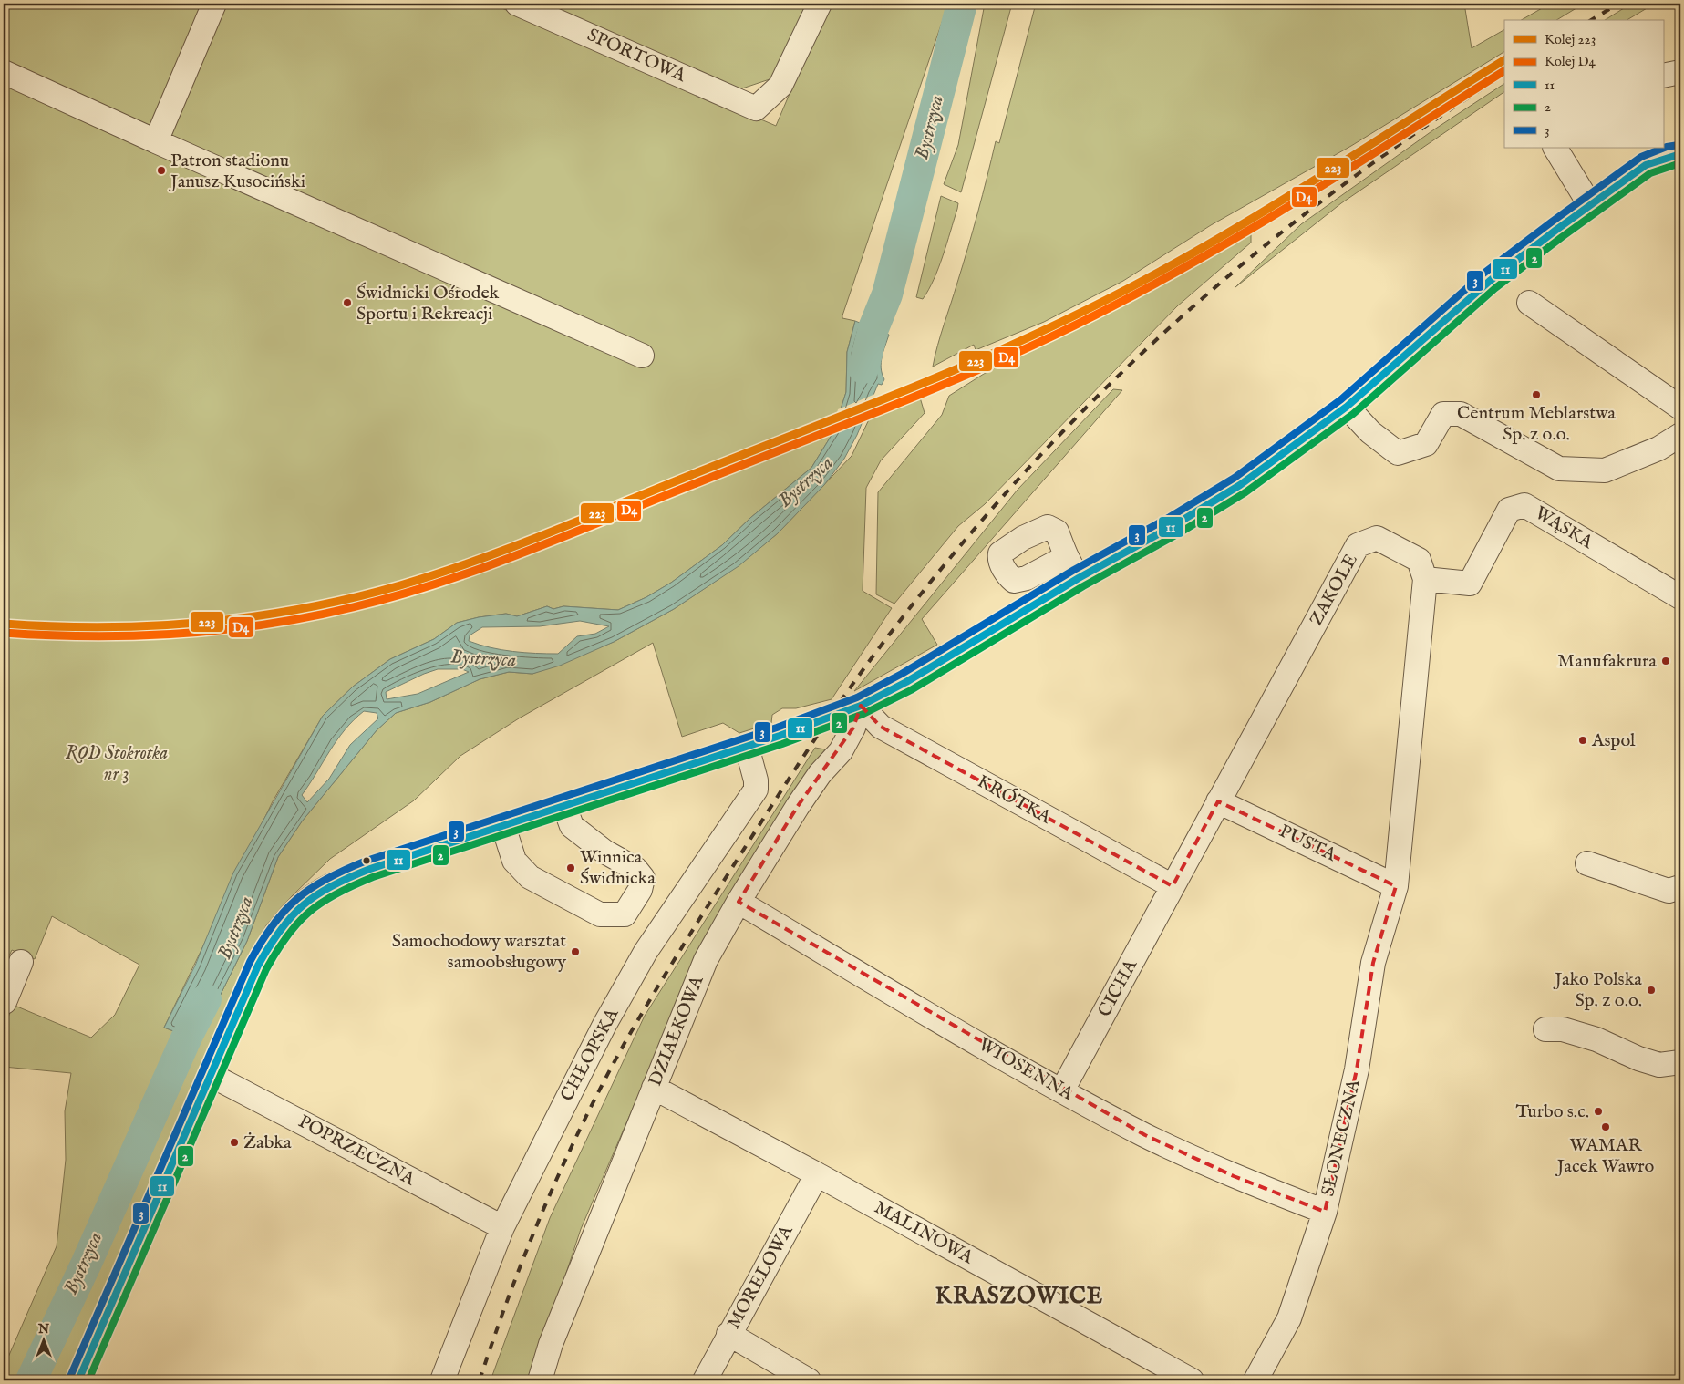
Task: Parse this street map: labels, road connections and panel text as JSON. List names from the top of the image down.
{
  "streets": {
    "street": [
      "SPORTOWA",
      "WĄSKA",
      "ZAKOLE",
      "KRÓTKA",
      "PUSTA",
      "CICHA",
      "DZIAŁKOWA",
      "CHŁOPSKA",
      "WIOSENNA",
      "SŁONECZNA",
      "POPRZECZNA",
      "MALINOWA",
      "MORELOWA"
    ]
  },
  "crossings": [
    ["WĄSKA", "ZAKOLE"],
    ["ZAKOLE", "KRÓTKA"],
    ["ZAKOLE", "PUSTA"],
    ["ZAKOLE", "CICHA"],
    ["ZAKOLE", "SŁONECZNA"],
    ["KRÓTKA", "CICHA"],
    ["KRÓTKA", "DZIAŁKOWA"],
    ["PUSTA", "SŁONECZNA"],
    ["CICHA", "WIOSENNA"],
    ["DZIAŁKOWA", "WIOSENNA"],
    ["DZIAŁKOWA", "MALINOWA"],
    ["CHŁOPSKA", "POPRZECZNA"],
    ["WIOSENNA", "SŁONECZNA"],
    ["MALINOWA", "MORELOWA"]
  ],
  "districts": ["KRASZOWICE"],
  "water": ["Bystrzyca"],
  "parks": ["ROD Stokrotka nr 3"],
  "places": [
    "Patron stadionu Janusz Kusociński",
    "Świdnicki Ośrodek Sportu i Rekreacji",
    "Centrum Meblarstwa Sp. z o.o.",
    "Manufakrura",
    "Aspol",
    "Winnica Świdnicka",
    "Samochodowy warsztat samoobsługowy",
    "Jako Polska Sp. z o.o.",
    "Turbo s.c.",
    "WAMAR Jacek Wawro",
    "Żabka"
  ],
  "lines": [
    "rail line 223",
    "rail line D4",
    "transit line 3",
    "transit line 11",
    "transit line 2"
  ],
  "legend": [
    "Kolej 223",
    "Kolej D4",
    "11",
    "2",
    "3"
  ],
  "north": "top"
}
